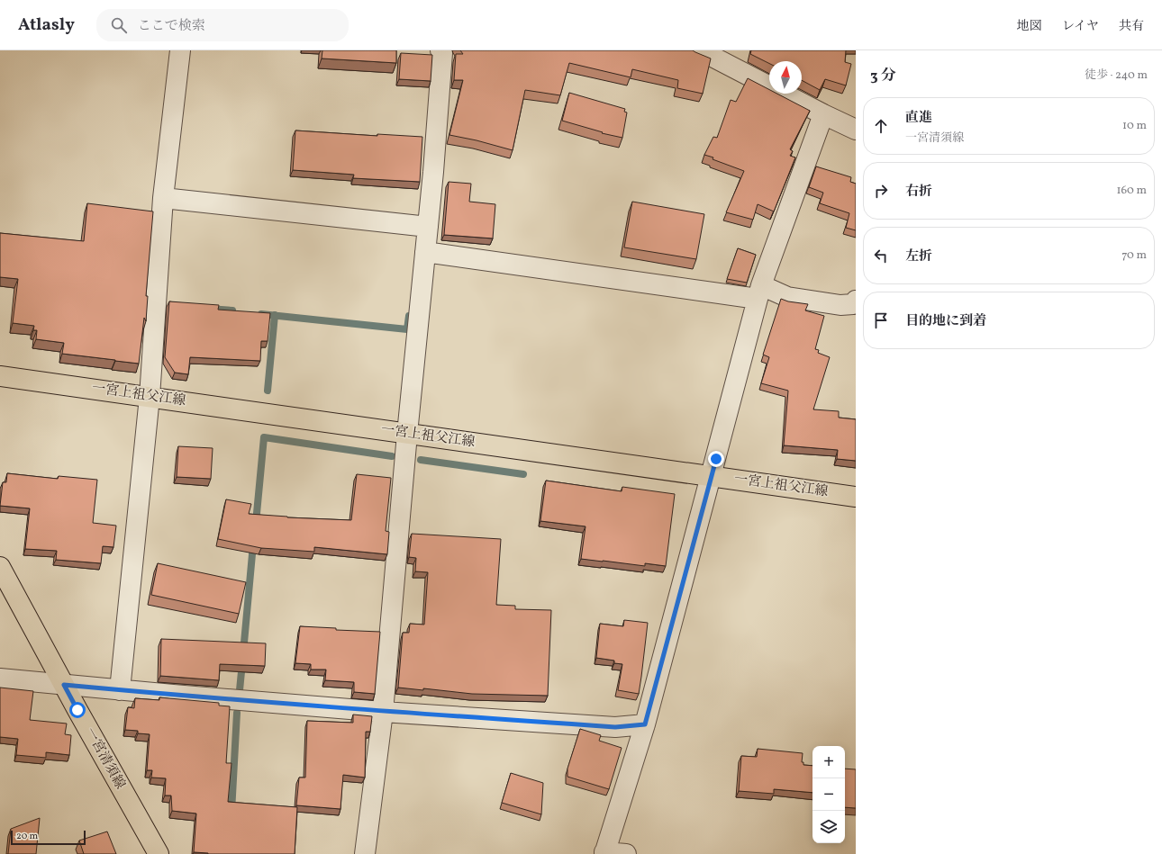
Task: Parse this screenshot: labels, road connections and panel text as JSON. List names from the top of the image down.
{
  "streets": {
    "main road": ["一宮上祖父江線", "一宮清須線"]
  },
  "scale_bar": "20 m",
  "north": "top",
  "page": {
    "header": "Atlasly",
    "search": "ここで検索",
    "nav": ["地図", "レイヤ", "共有"],
    "heading": ["3 分", "徒歩 · 240 m"],
    "list": [
      ["直進", "一宮清須線", "10 m"],
      ["右折", "160 m"],
      ["左折", "70 m"],
      "目的地に到着"
    ],
    "map_buttons": ["+", "−"],
    "scale": "20 m"
  }
}
